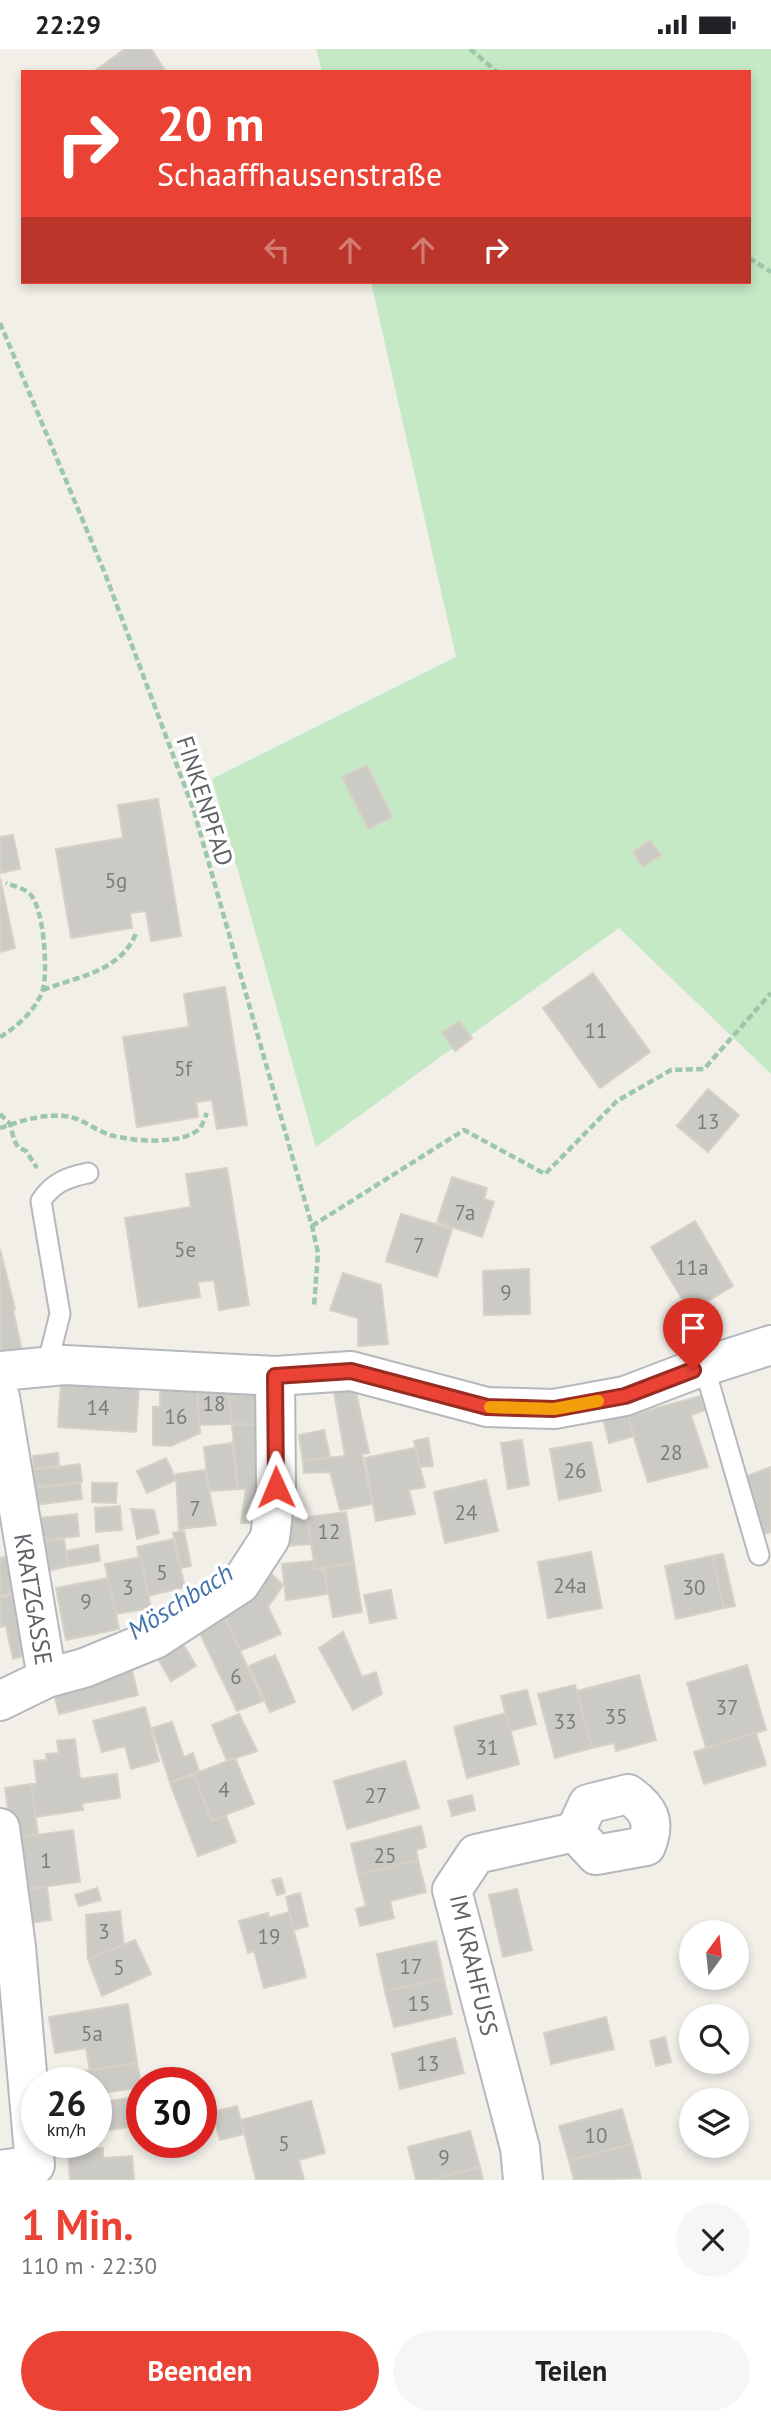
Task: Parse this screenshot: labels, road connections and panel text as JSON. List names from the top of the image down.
{
  "streets": {
    "street": ["KRATZGASSE", "IM KRAHFUSS"],
    "path": ["FINKENPFAD"]
  },
  "water": ["Möschbach"],
  "house_numbers": [
    "5g",
    "11",
    "5f",
    "13",
    "7a",
    "7",
    "5e",
    "11a",
    "9",
    "18",
    "14",
    "16",
    "28",
    "26",
    "7",
    "24",
    "12",
    "5",
    "24a",
    "3",
    "30",
    "9",
    "6",
    "37",
    "35",
    "33",
    "31",
    "4",
    "27",
    "25",
    "1",
    "3",
    "19",
    "17",
    "5",
    "15",
    "5a",
    "13",
    "10",
    "5",
    "9"
  ],
  "north": "top",
  "page": {
    "status": "22:29",
    "turn": ["20 m", "Schaaffhausenstraße"],
    "speed": "26 km/h",
    "limit": "30",
    "heading": ["1 Min.", "110 m · 22:30"],
    "buttons": ["Beenden", "Teilen"]
  }
}
